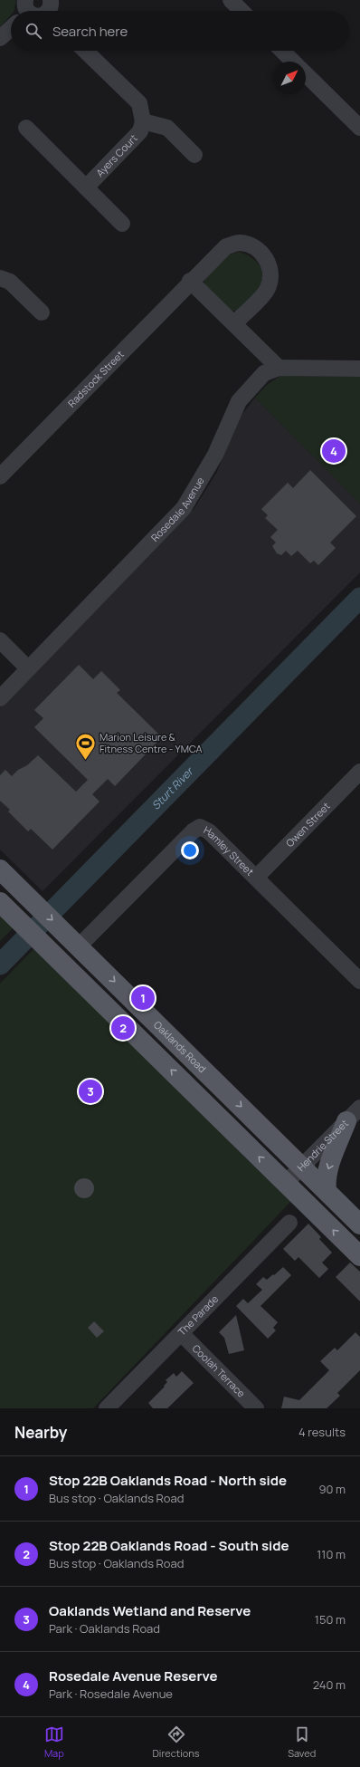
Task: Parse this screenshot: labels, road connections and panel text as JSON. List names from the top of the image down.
{
  "streets": {
    "main road": ["Oaklands Road"],
    "street": [
      "Ayers Court",
      "Radstock Street",
      "Rosedale Avenue",
      "Owen Street",
      "Hamley Street",
      "Hendrie Street",
      "The Parade",
      "Coolah Terrace"
    ]
  },
  "crossings": [
    ["Owen Street", "Hamley Street"],
    ["Hamley Street", "Oaklands Road"],
    ["Oaklands Road", "Hendrie Street"],
    ["The Parade", "Coolah Terrace"]
  ],
  "water": ["Sturt River"],
  "places": {
    "sports": ["Marion Leisure & Fitness Centre - YMCA"]
  },
  "north": "top right",
  "page": {
    "search": "Search here",
    "pins": [
      "4",
      "1",
      "2",
      "3"
    ],
    "heading": ["Nearby", "4 results"],
    "list": [
      {
        "mark": "1",
        "name": "Stop 22B Oaklands Road - North side",
        "note": "Bus stop · Oaklands Road",
        "value": "90 m"
      },
      {
        "mark": "2",
        "name": "Stop 22B Oaklands Road - South side",
        "note": "Bus stop · Oaklands Road",
        "value": "110 m"
      },
      {
        "mark": "3",
        "name": "Oaklands Wetland and Reserve",
        "note": "Park · Oaklands Road",
        "value": "150 m"
      },
      {
        "mark": "4",
        "name": "Rosedale Avenue Reserve",
        "note": "Park · Rosedale Avenue",
        "value": "240 m"
      }
    ],
    "nav": ["Map", "Directions", "Saved"]
  }
}
